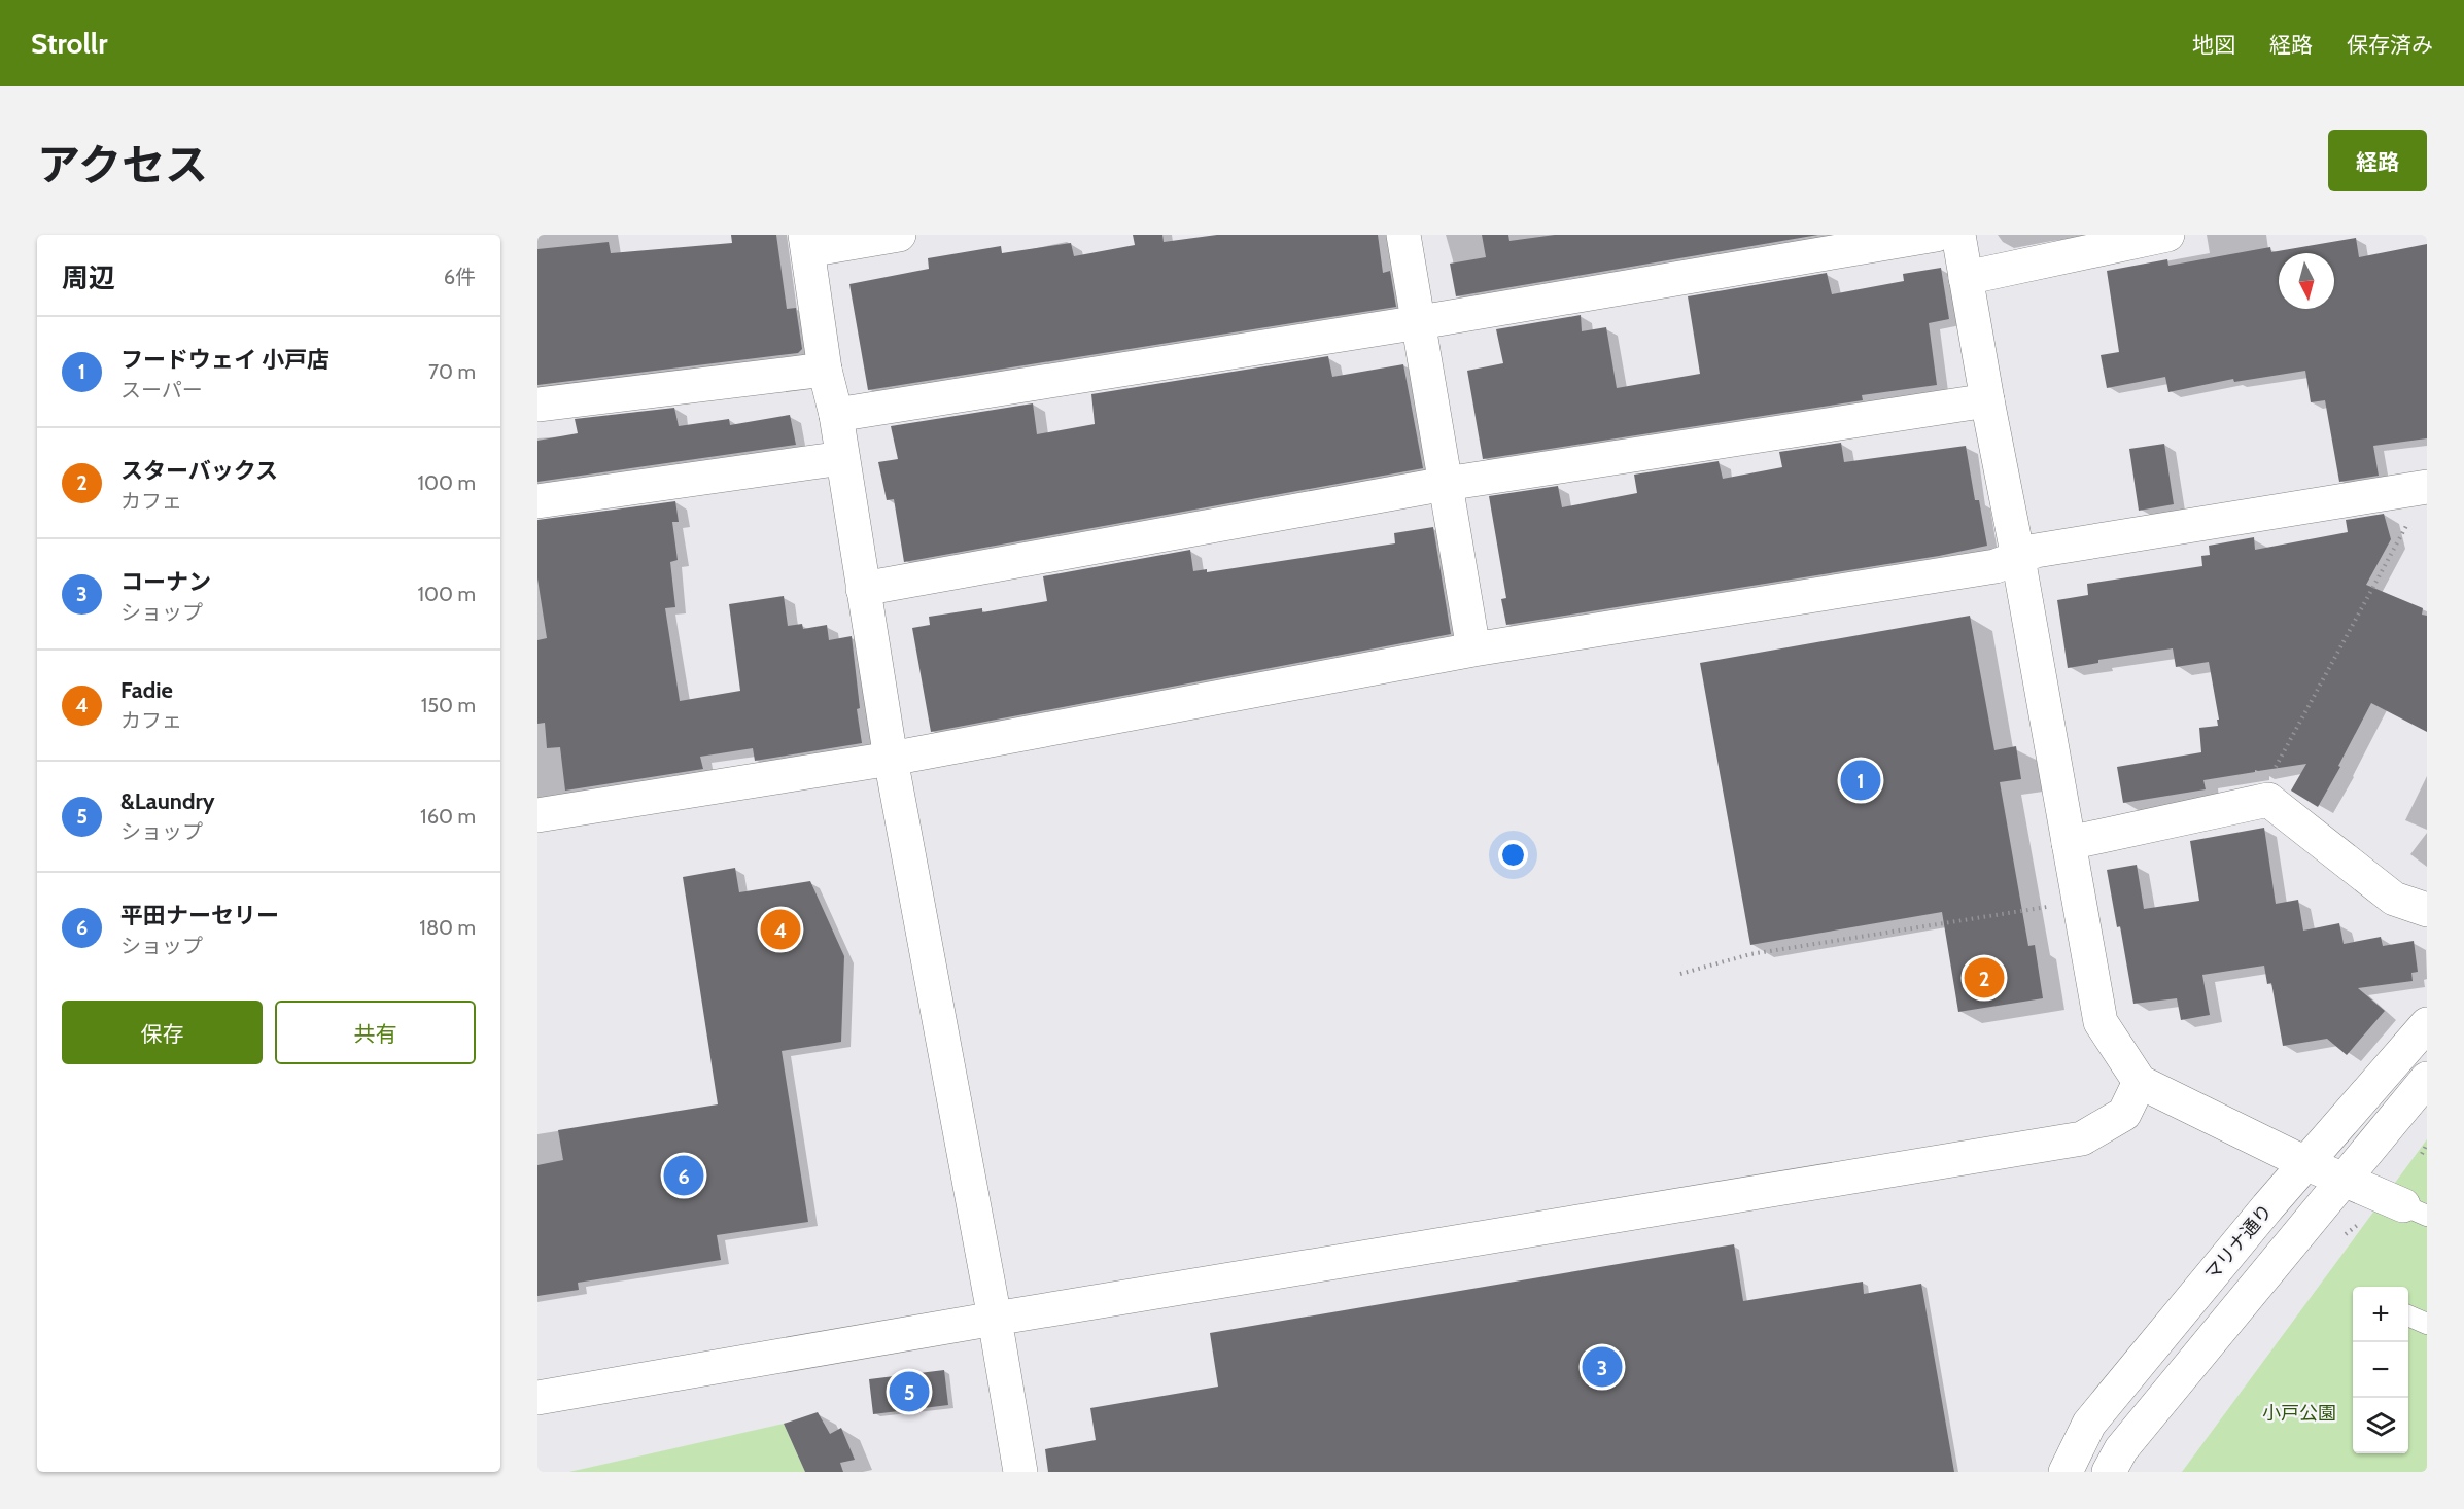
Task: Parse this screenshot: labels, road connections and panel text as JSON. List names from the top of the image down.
{
  "streets": {
    "street": ["マリナ通り"]
  },
  "parks": ["小戸公園"],
  "north": "bottom",
  "page": {
    "header": "Strollr",
    "nav": ["地図", "経路", "保存済み"],
    "title": "アクセス",
    "buttons": [
      "経路",
      ["保存", "共有"]
    ],
    "heading": ["周辺", "6件"],
    "list": [
      {
        "mark": "1",
        "name": "フードウェイ 小戸店",
        "note": "スーパー",
        "value": "70 m"
      },
      {
        "mark": "2",
        "name": "スターバックス",
        "note": "カフェ",
        "value": "100 m"
      },
      {
        "mark": "3",
        "name": "コーナン",
        "note": "ショップ",
        "value": "100 m"
      },
      {
        "mark": "4",
        "name": "Fadie",
        "note": "カフェ",
        "value": "150 m"
      },
      {
        "mark": "5",
        "name": "&Laundry",
        "note": "ショップ",
        "value": "160 m"
      },
      {
        "mark": "6",
        "name": "平田ナーセリー",
        "note": "ショップ",
        "value": "180 m"
      }
    ],
    "pins": [
      "1",
      "4",
      "2",
      "6",
      "3",
      "5"
    ],
    "map_buttons": ["+", "−"]
  }
}
